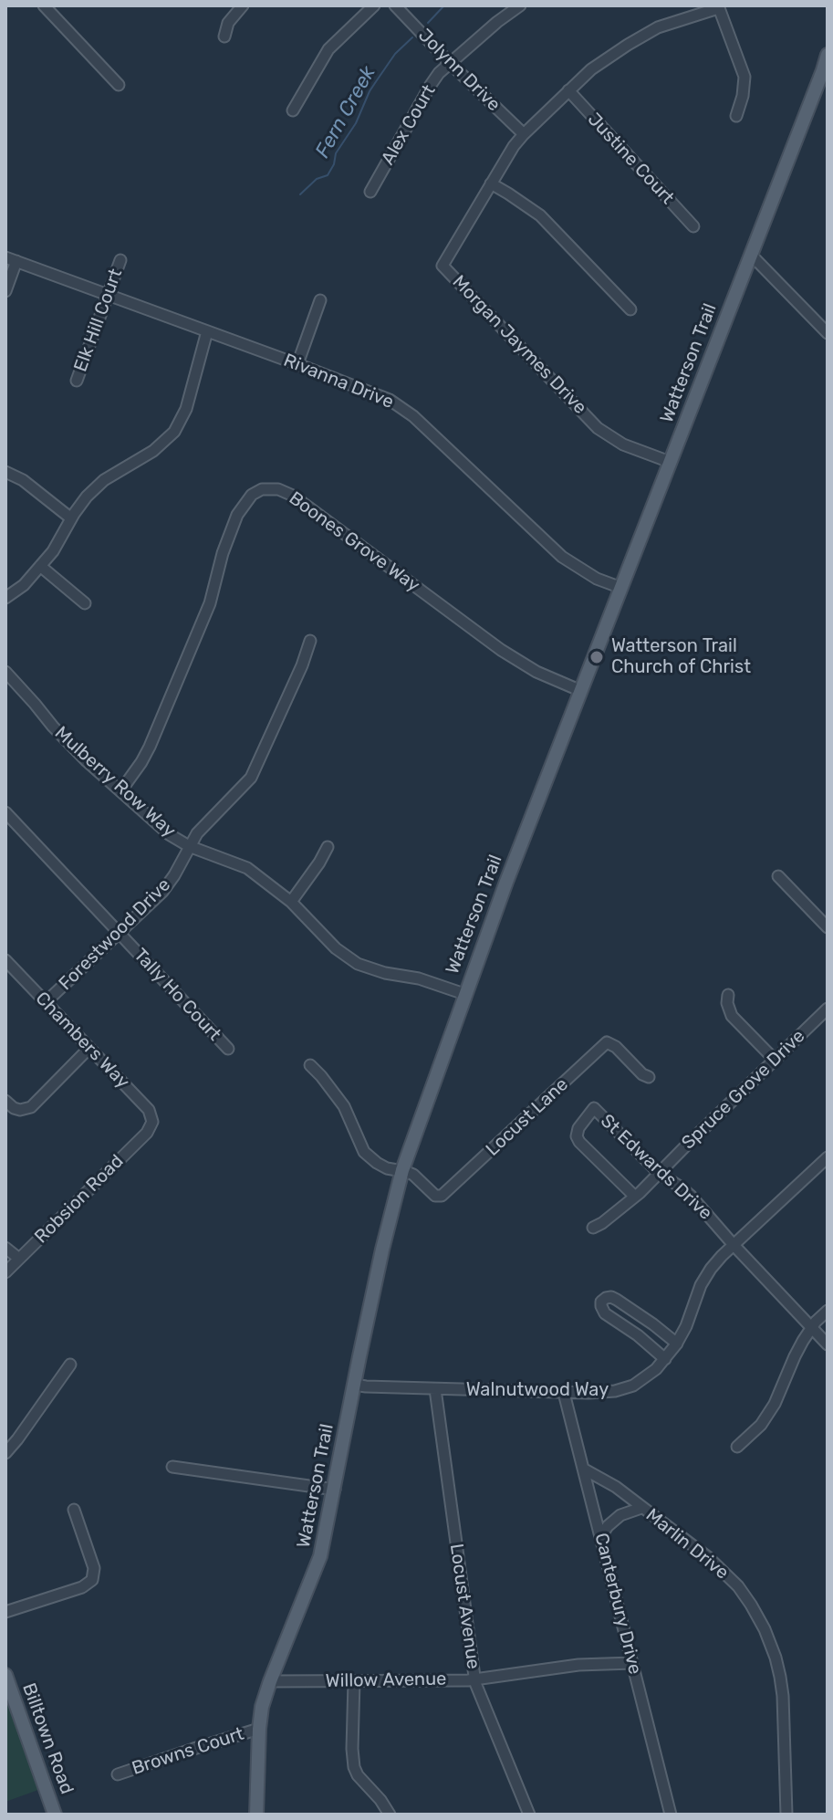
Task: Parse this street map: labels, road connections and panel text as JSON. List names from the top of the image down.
{
  "streets": {
    "main road": ["Watterson Trail", "Billtown Road"],
    "street": [
      "Jolynn Drive",
      "Alex Court",
      "Justine Court",
      "Elk Hill Court",
      "Morgan Jaymes Drive",
      "Rivanna Drive",
      "Boones Grove Way",
      "Mulberry Row Way",
      "Forestwood Drive",
      "Tally Ho Court",
      "Chambers Way",
      "Spruce Grove Drive",
      "Locust Lane",
      "St Edwards Drive",
      "Robsion Road",
      "Walnutwood Way",
      "Marlin Drive",
      "Canterbury Drive",
      "Locust Avenue",
      "Willow Avenue",
      "Browns Court"
    ]
  },
  "crossings": [
    ["Jolynn Drive", "Alex Court"],
    ["Jolynn Drive", "Morgan Jaymes Drive"],
    ["Justine Court", "Morgan Jaymes Drive"],
    ["Elk Hill Court", "Rivanna Drive"],
    ["Morgan Jaymes Drive", "Watterson Trail"],
    ["Watterson Trail", "Rivanna Drive"],
    ["Watterson Trail", "Boones Grove Way"],
    ["Watterson Trail", "Mulberry Row Way"],
    ["Watterson Trail", "Locust Lane"],
    ["Watterson Trail", "Walnutwood Way"],
    ["Watterson Trail", "Willow Avenue"],
    ["Watterson Trail", "Browns Court"],
    ["Boones Grove Way", "Mulberry Row Way"],
    ["Mulberry Row Way", "Forestwood Drive"],
    ["Forestwood Drive", "Tally Ho Court"],
    ["Forestwood Drive", "Chambers Way"],
    ["Chambers Way", "Robsion Road"],
    ["Spruce Grove Drive", "St Edwards Drive"],
    ["St Edwards Drive", "Walnutwood Way"],
    ["Walnutwood Way", "Canterbury Drive"],
    ["Walnutwood Way", "Locust Avenue"],
    ["Marlin Drive", "Canterbury Drive"],
    ["Canterbury Drive", "Willow Avenue"],
    ["Locust Avenue", "Willow Avenue"]
  ],
  "water": ["Fern Creek"],
  "places": ["Watterson Trail Church of Christ"]
}
